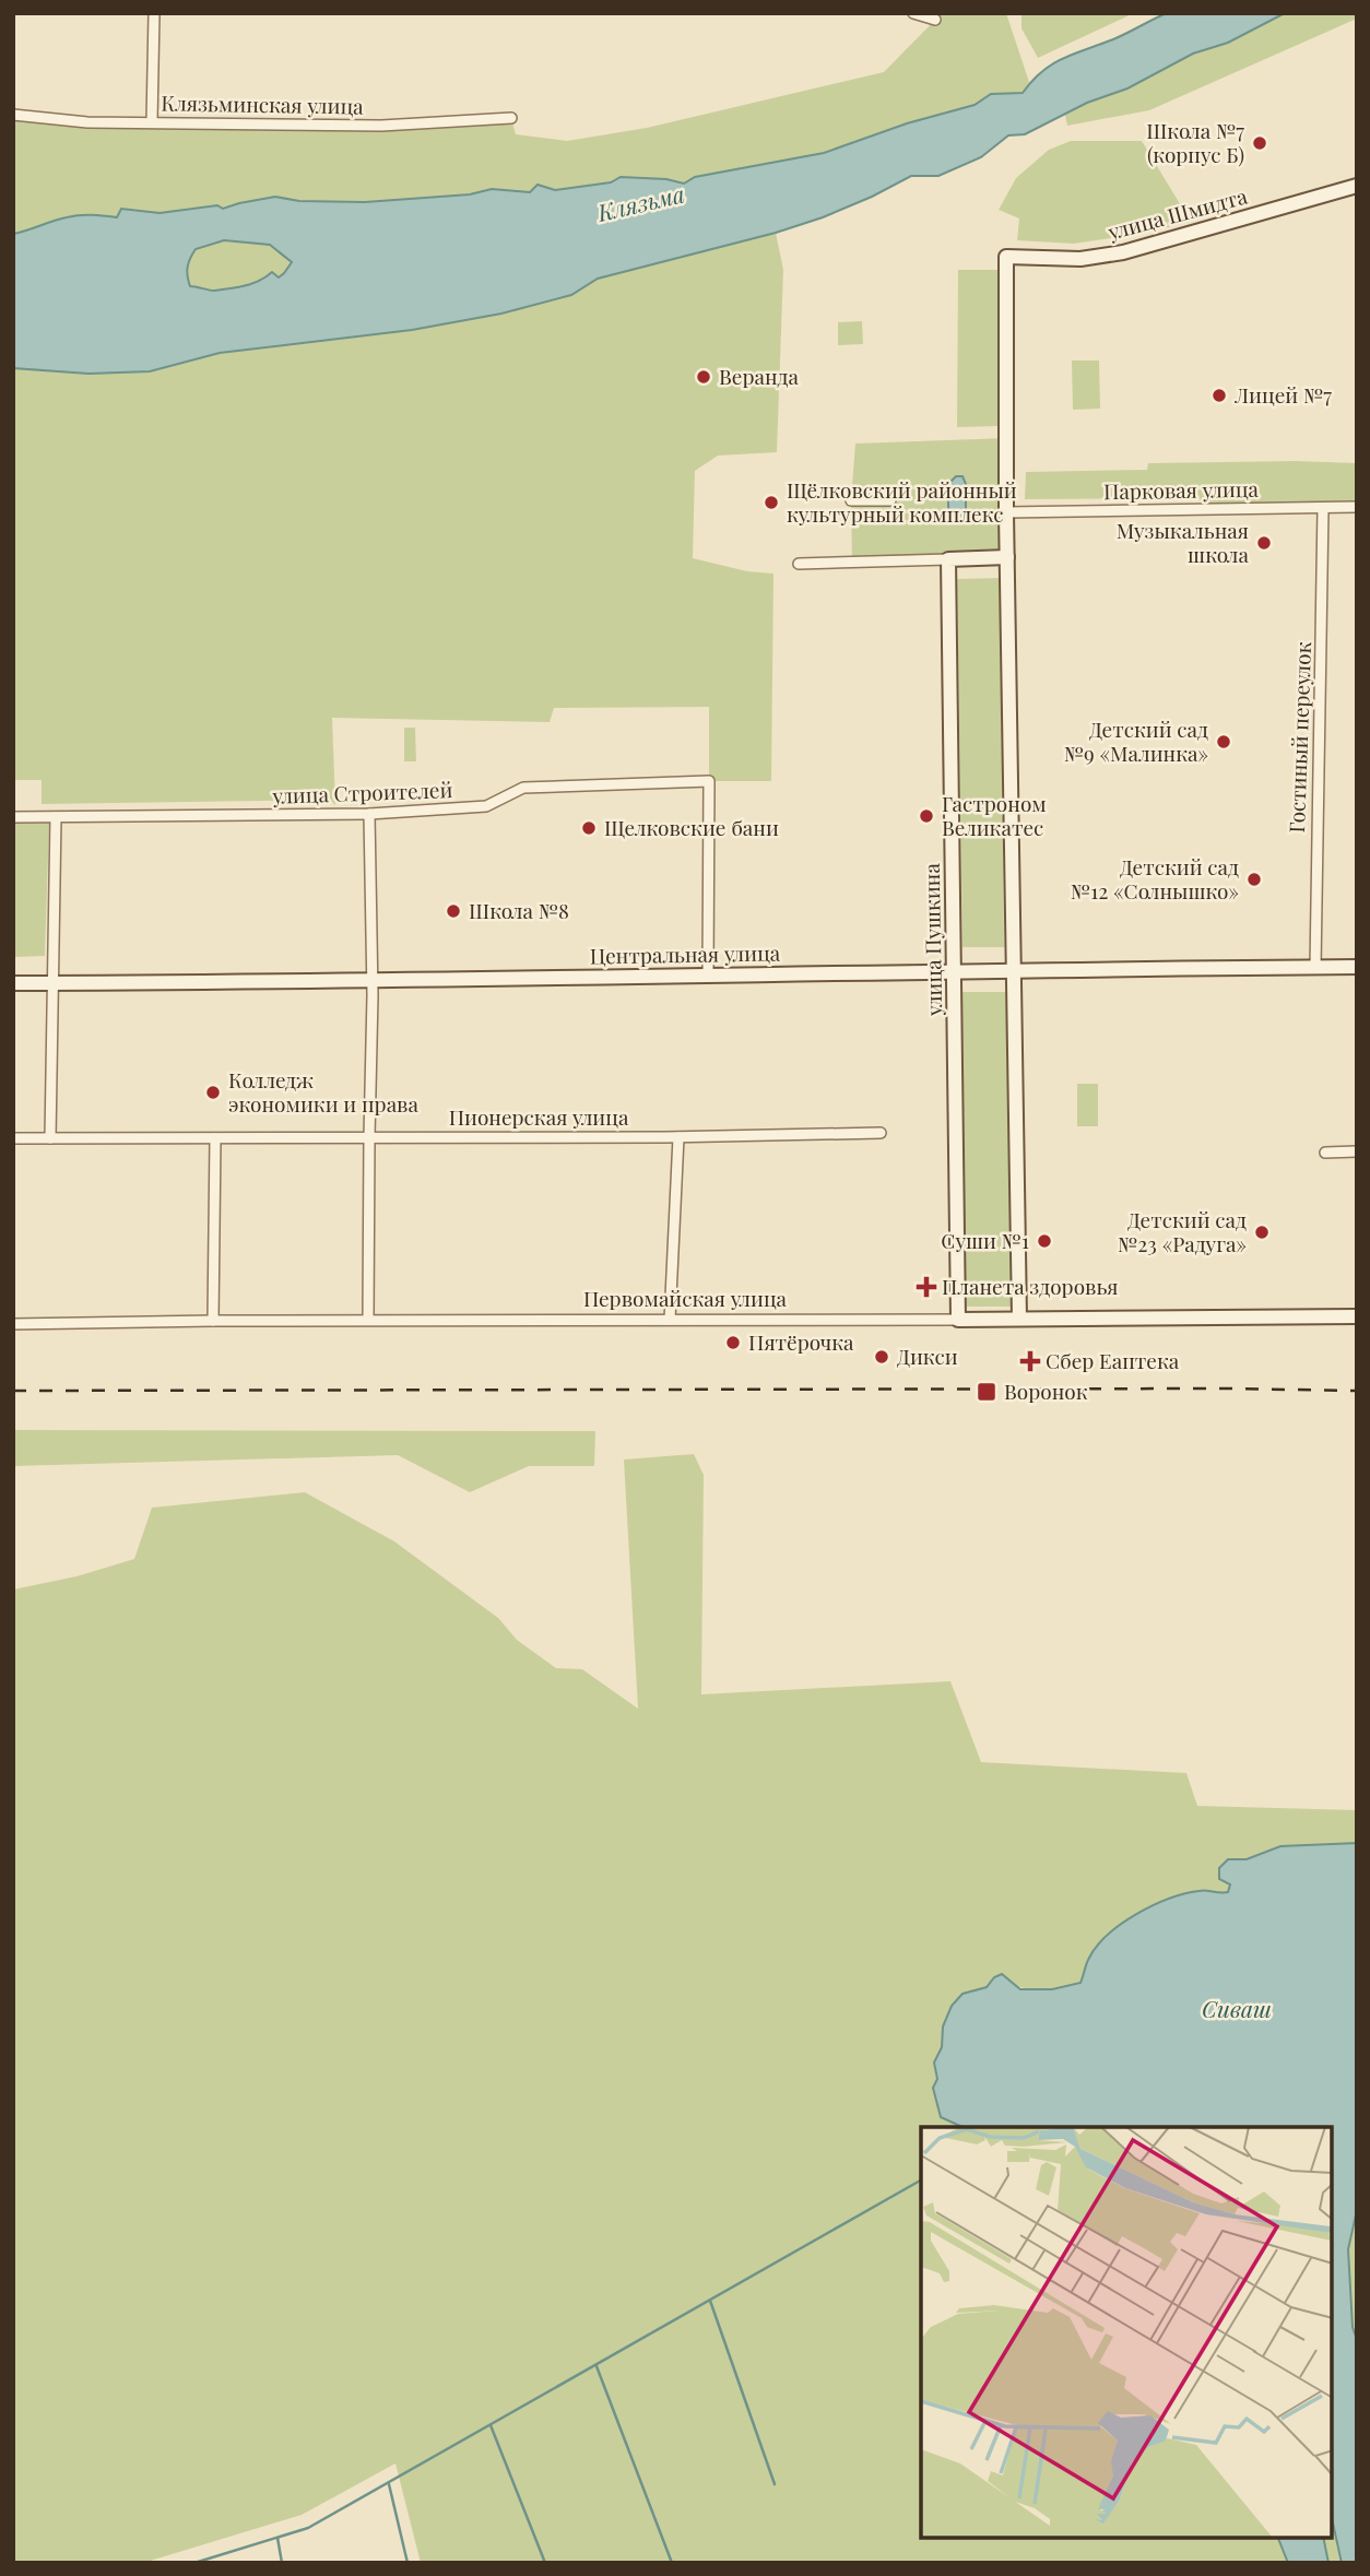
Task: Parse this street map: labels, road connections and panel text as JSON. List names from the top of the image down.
{
  "streets": {
    "street": [
      "Клязьминская улица",
      "улица Шмидта",
      "Парковая улица",
      "Гостиный переулок",
      "улица Строителей",
      "улица Пушкина",
      "Центральная улица",
      "Пионерская улица",
      "Первомайская улица"
    ]
  },
  "crossings": [
    ["улица Шмидта", "Парковая улица"],
    ["Парковая улица", "Гостиный переулок"],
    ["Гостиный переулок", "Центральная улица"],
    ["улица Строителей", "Центральная улица"],
    ["улица Пушкина", "Центральная улица"],
    ["улица Пушкина", "Первомайская улица"]
  ],
  "water": ["Клязьма", "Сиваш"],
  "places": {
    "other": [
      "Школа №7 (корпус Б)",
      "Веранда",
      "Лицей №7",
      "Щёлковский районный культурный комплекс",
      "Музыкальная школа",
      "Детский сад №9 «Малинка»",
      "Гастроном Великатес",
      "Щелковские бани",
      "Детский сад №12 «Солнышко»",
      "Школа №8",
      "Колледж экономики и права",
      "Детский сад №23 «Радуга»",
      "Суши №1",
      "Пятёрочка",
      "Дикси"
    ],
    "health": ["Планета здоровья", "Сбер Еаптека"],
    "transit": ["Воронок"]
  }
}
